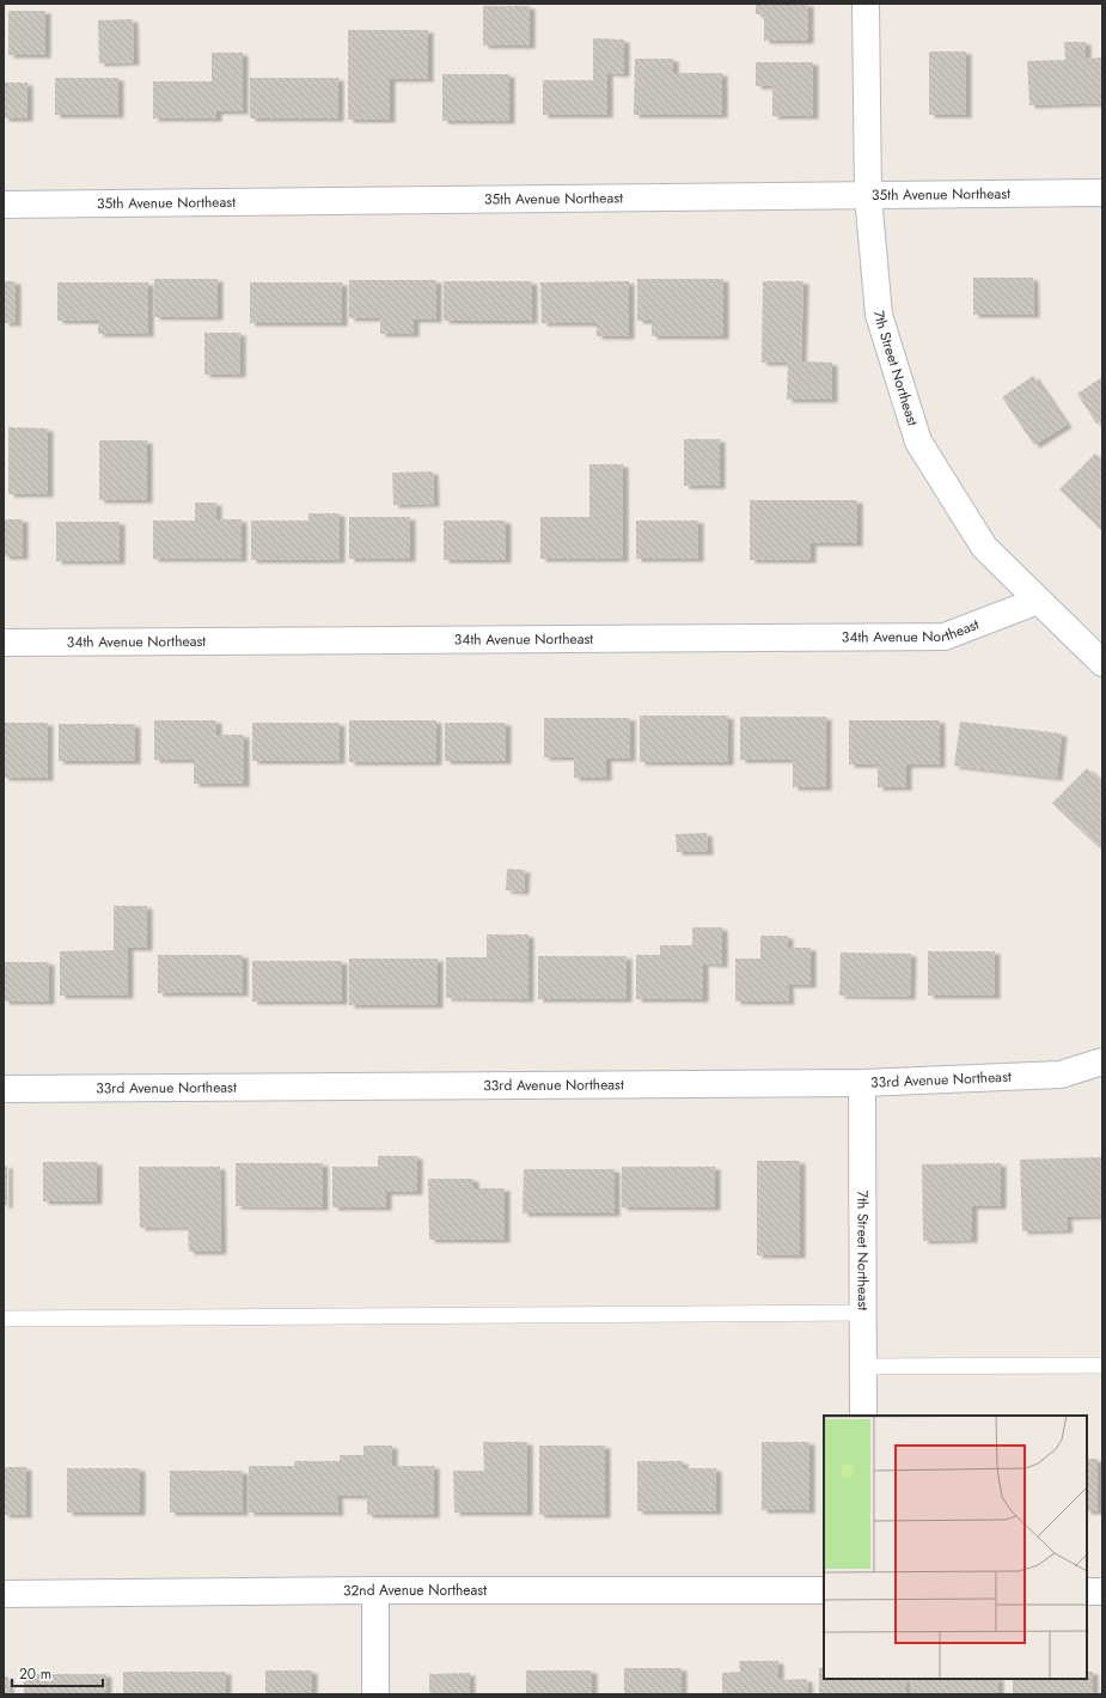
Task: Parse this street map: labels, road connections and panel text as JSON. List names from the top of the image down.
{
  "streets": {
    "street": [
      "35th Avenue Northeast",
      "7th Street Northeast",
      "34th Avenue Northeast",
      "33rd Avenue Northeast",
      "32nd Avenue Northeast"
    ]
  },
  "crossings": [
    ["35th Avenue Northeast", "7th Street Northeast"],
    ["7th Street Northeast", "34th Avenue Northeast"],
    ["7th Street Northeast", "33rd Avenue Northeast"]
  ],
  "scale_bar": "20 m"
}
